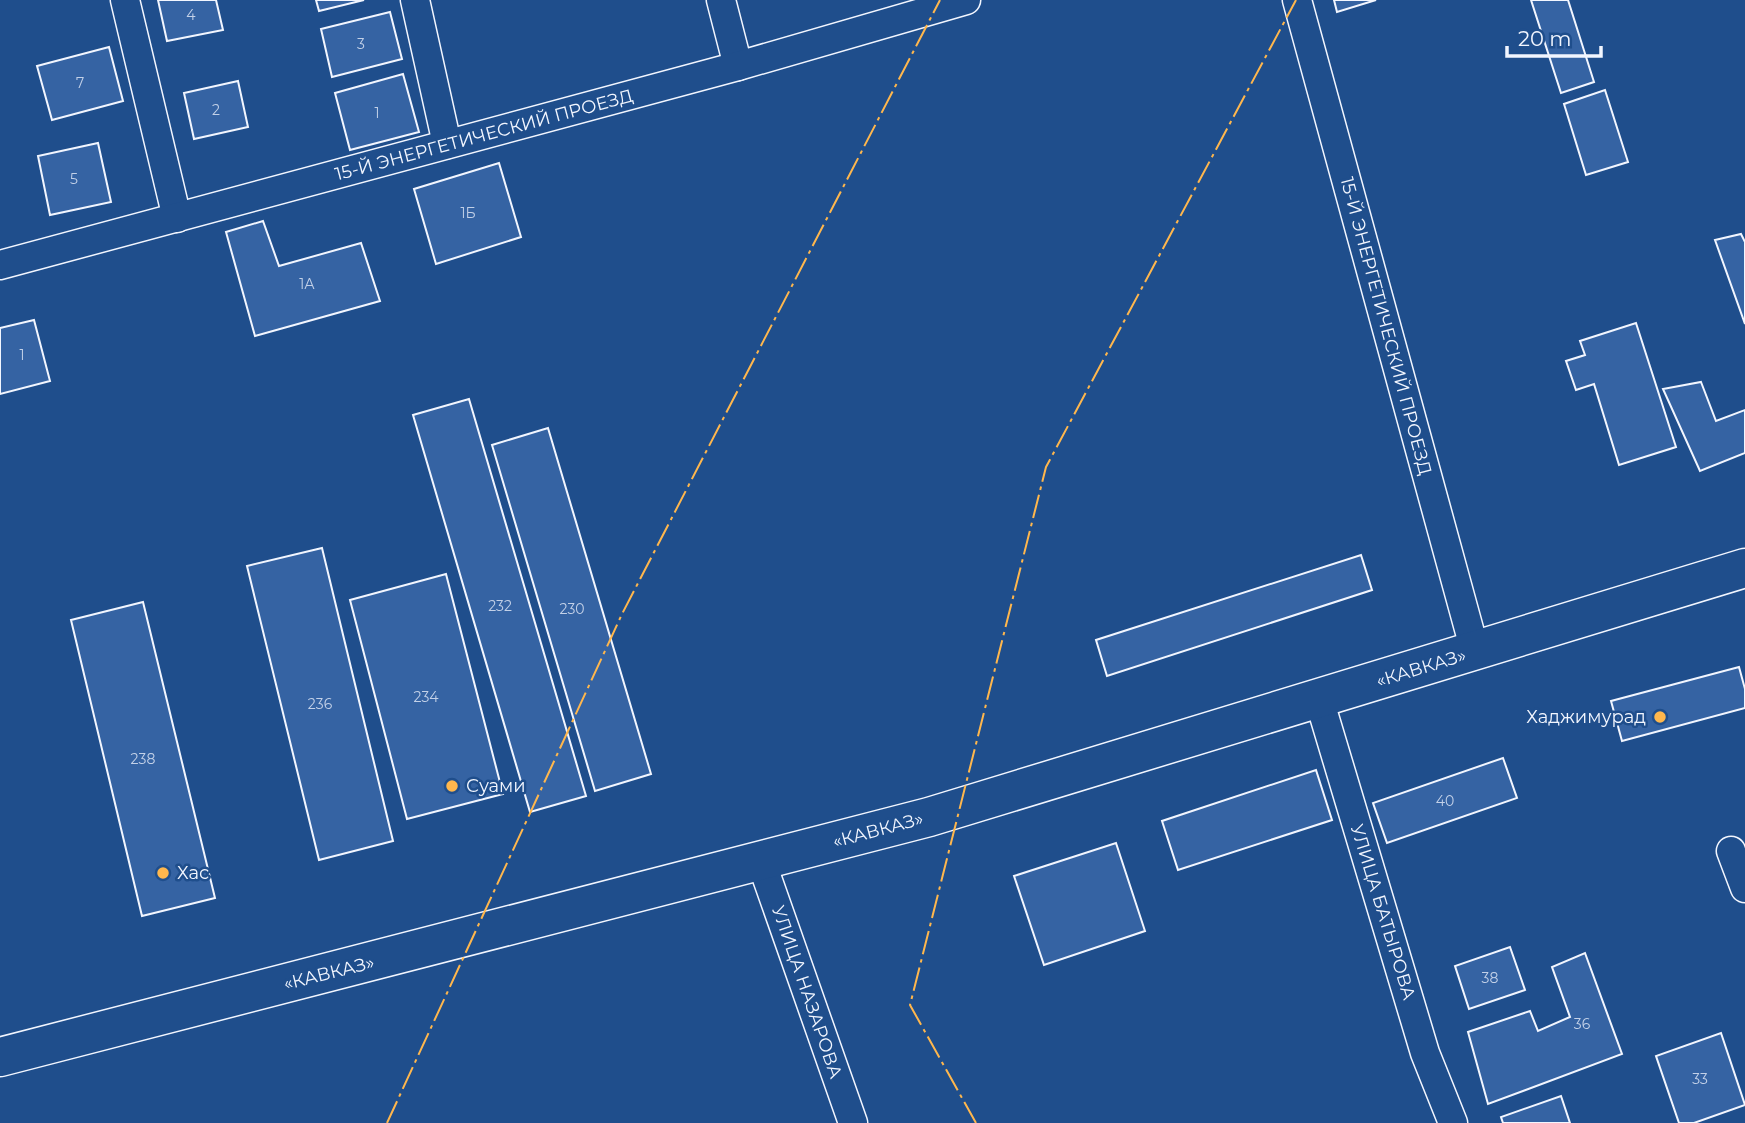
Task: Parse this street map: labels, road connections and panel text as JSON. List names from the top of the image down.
{
  "streets": {
    "highway": ["«КАВКАЗ»"],
    "street": ["15-Й ЭНЕРГЕТИЧЕСКИЙ ПРОЕЗД", "УЛИЦА БАТЫРОВА", "УЛИЦА НАЗАРОВА"]
  },
  "crossings": [
    ["15-Й ЭНЕРГЕТИЧЕСКИЙ ПРОЕЗД", "«КАВКАЗ»"],
    ["«КАВКАЗ»", "УЛИЦА БАТЫРОВА"],
    ["«КАВКАЗ»", "УЛИЦА НАЗАРОВА"]
  ],
  "places": ["Хаджимурад", "Суами", "Хас"],
  "house_numbers": [
    "4",
    "3",
    "7",
    "2",
    "1",
    "5",
    "1Б",
    "1А",
    "1",
    "232",
    "230",
    "234",
    "236",
    "238",
    "40",
    "38",
    "36",
    "33"
  ],
  "scale_bar": "20 m"
}
